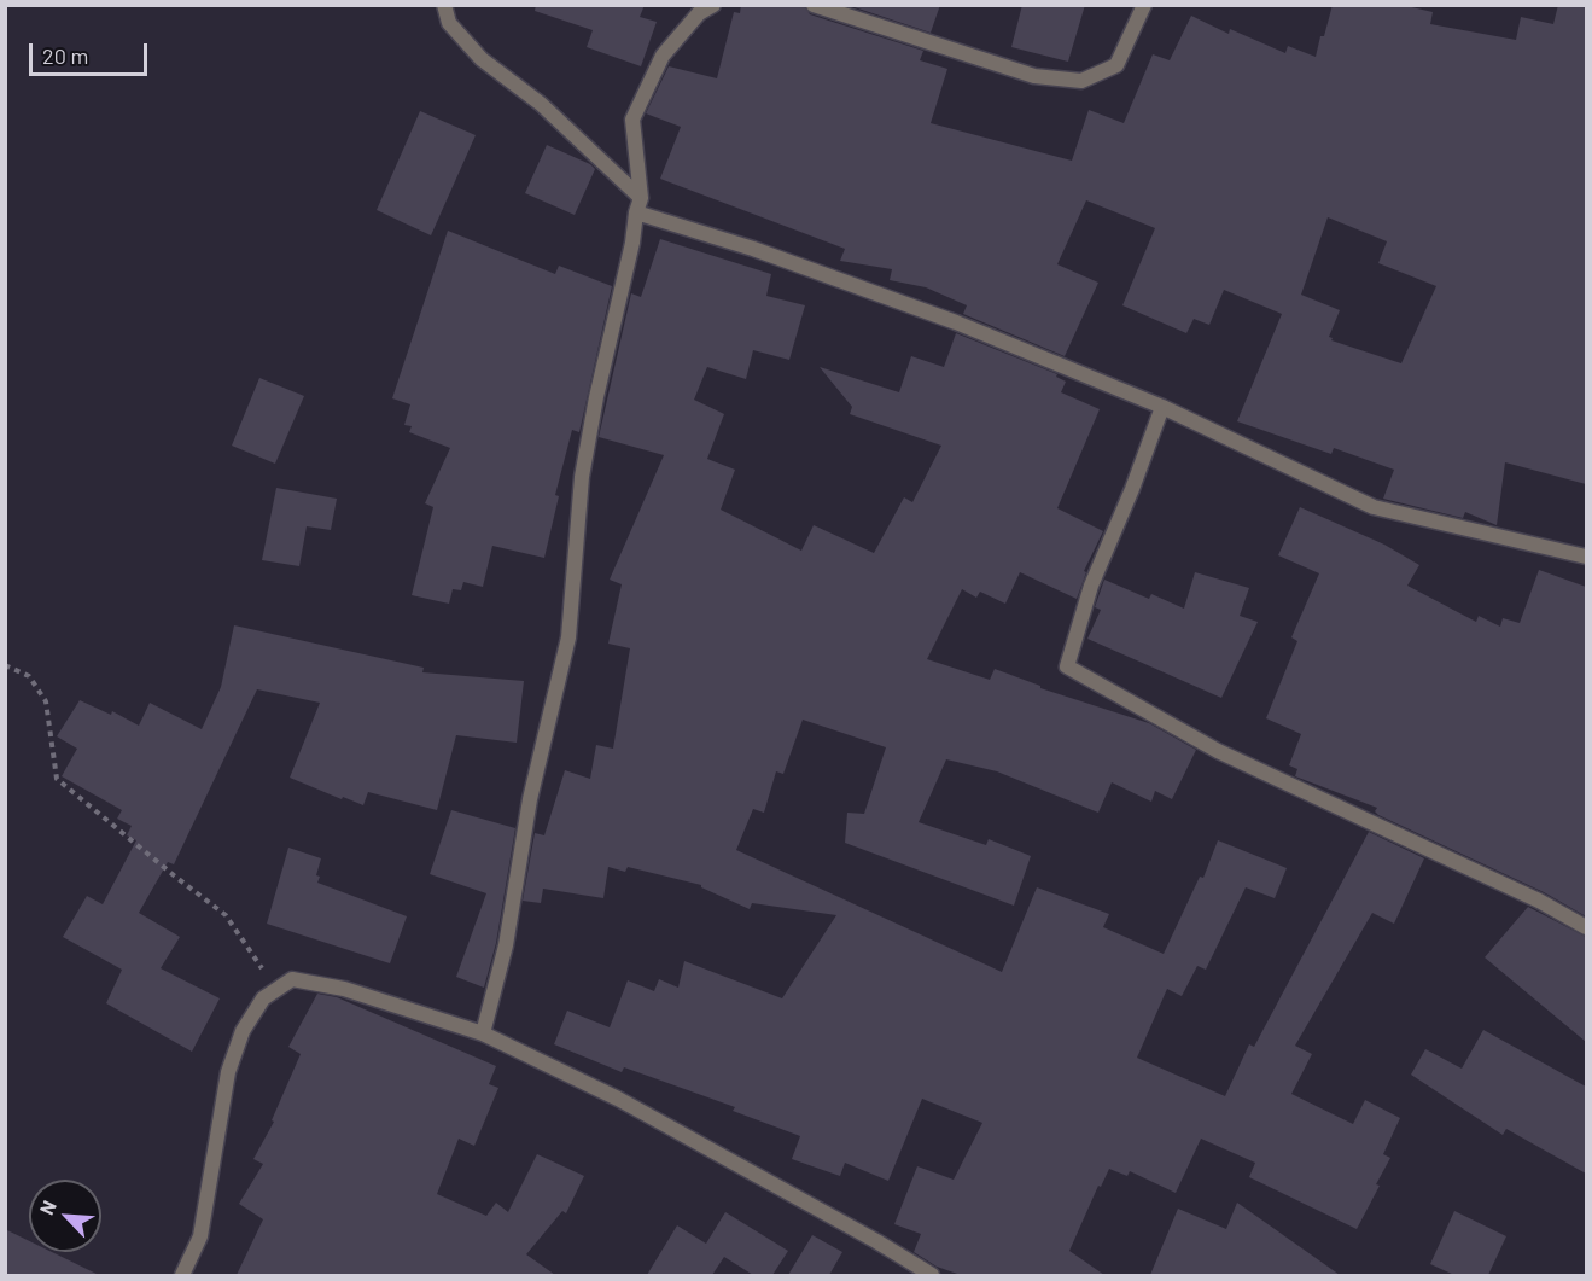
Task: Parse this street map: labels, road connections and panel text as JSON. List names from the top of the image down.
{
  "scale_bar": "20 m",
  "north": "top left"
}
